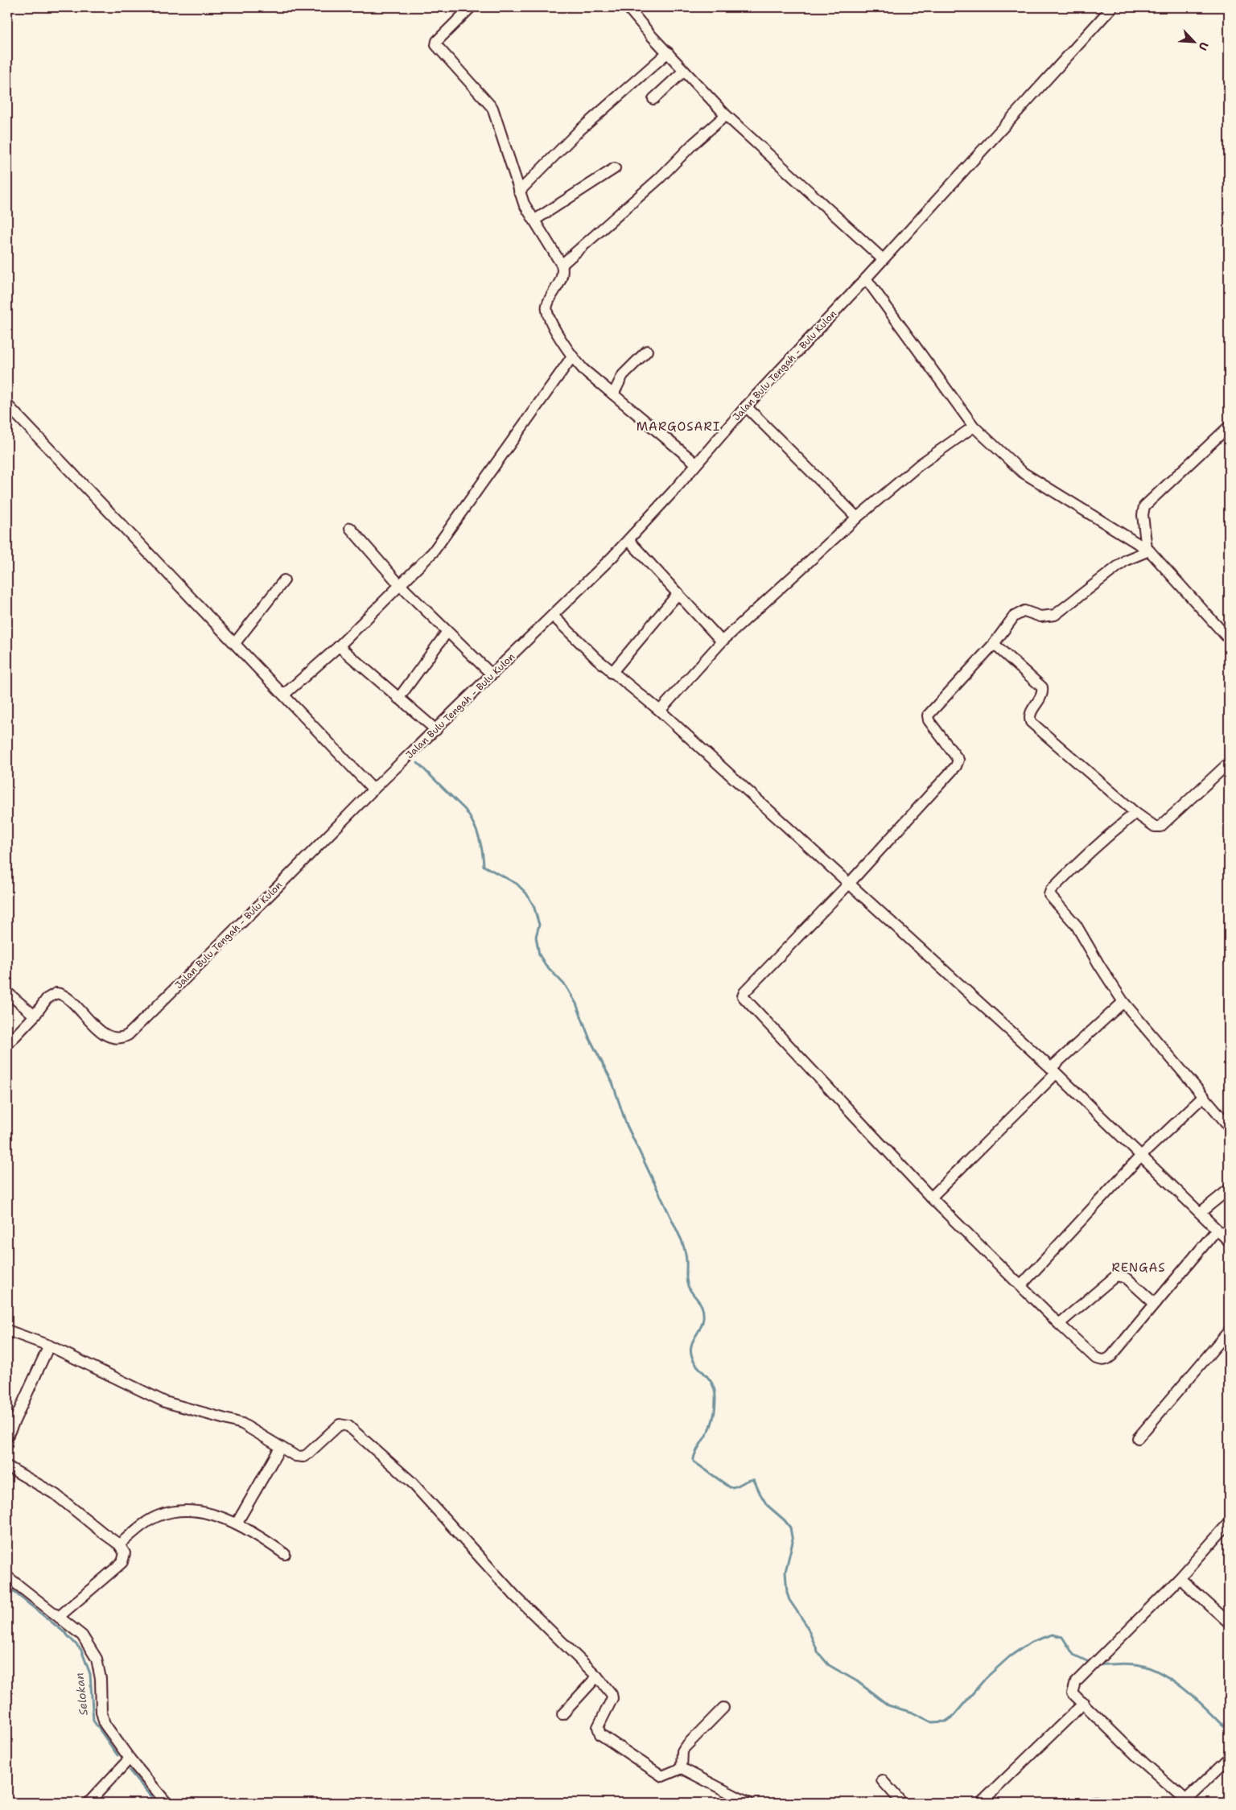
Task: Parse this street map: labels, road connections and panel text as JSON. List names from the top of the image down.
{
  "streets": {
    "street": ["Jalan Bulu Tengah - Bulu Kulon"]
  },
  "districts": ["MARGOSARI", "RENGAS"],
  "water": ["Selokan"],
  "north": "bottom right"
}
